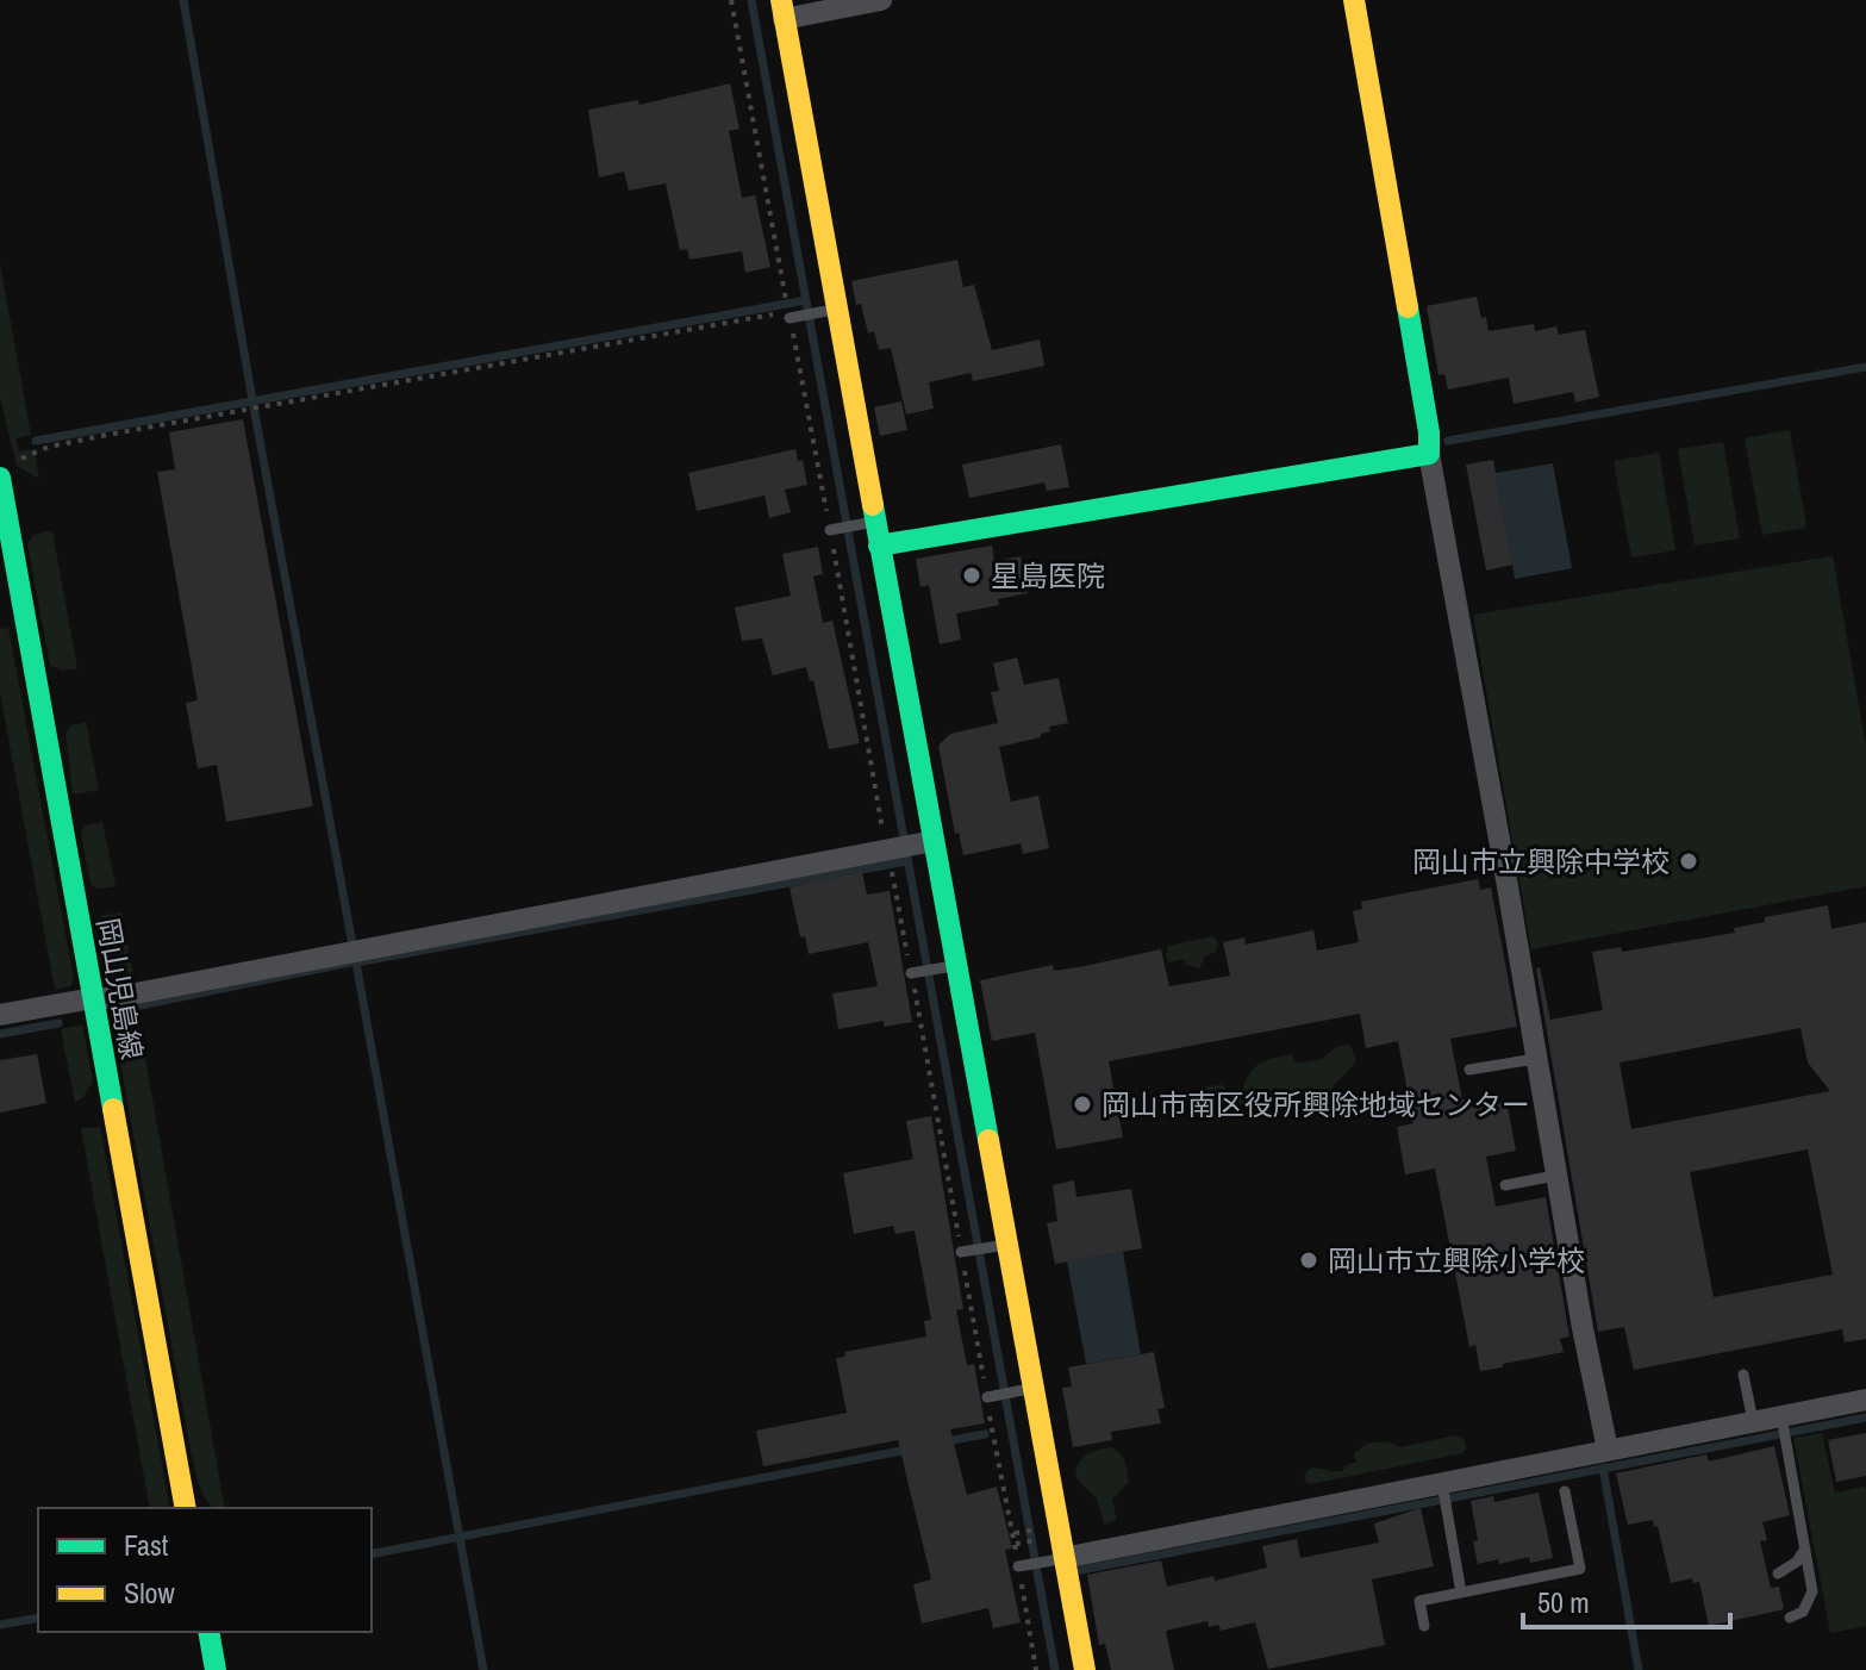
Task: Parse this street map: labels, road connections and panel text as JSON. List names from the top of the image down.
{
  "streets": {
    "street": ["岡山児島線"]
  },
  "places": [
    "星島医院",
    "岡山市立興除中学校",
    "岡山市南区役所興除地域センター",
    "岡山市立興除小学校"
  ],
  "legend": ["Fast", "Slow"],
  "scale_bar": "50 m"
}
